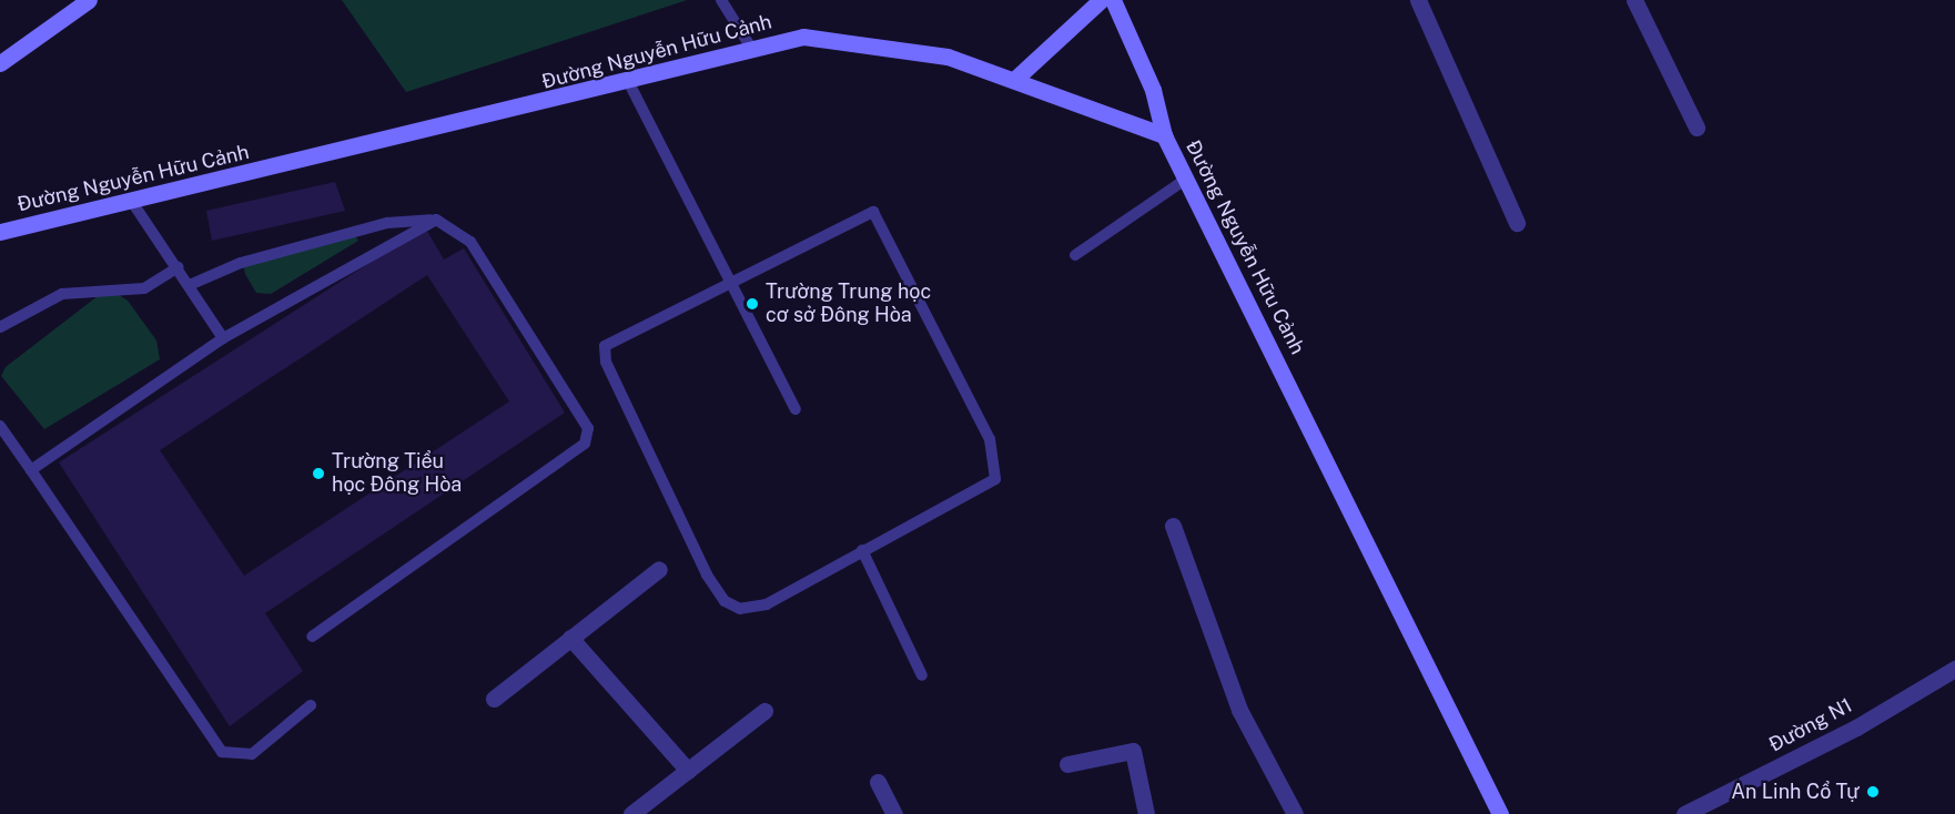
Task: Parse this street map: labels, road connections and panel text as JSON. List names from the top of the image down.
{
  "streets": {
    "street": ["Đường Nguyễn Hữu Cảnh", "Đường N1"]
  },
  "places": ["Trường Trung học cơ sở Đông Hòa", "Trường Tiểu học Đông Hòa", "An Linh Cổ Tự"]
}
